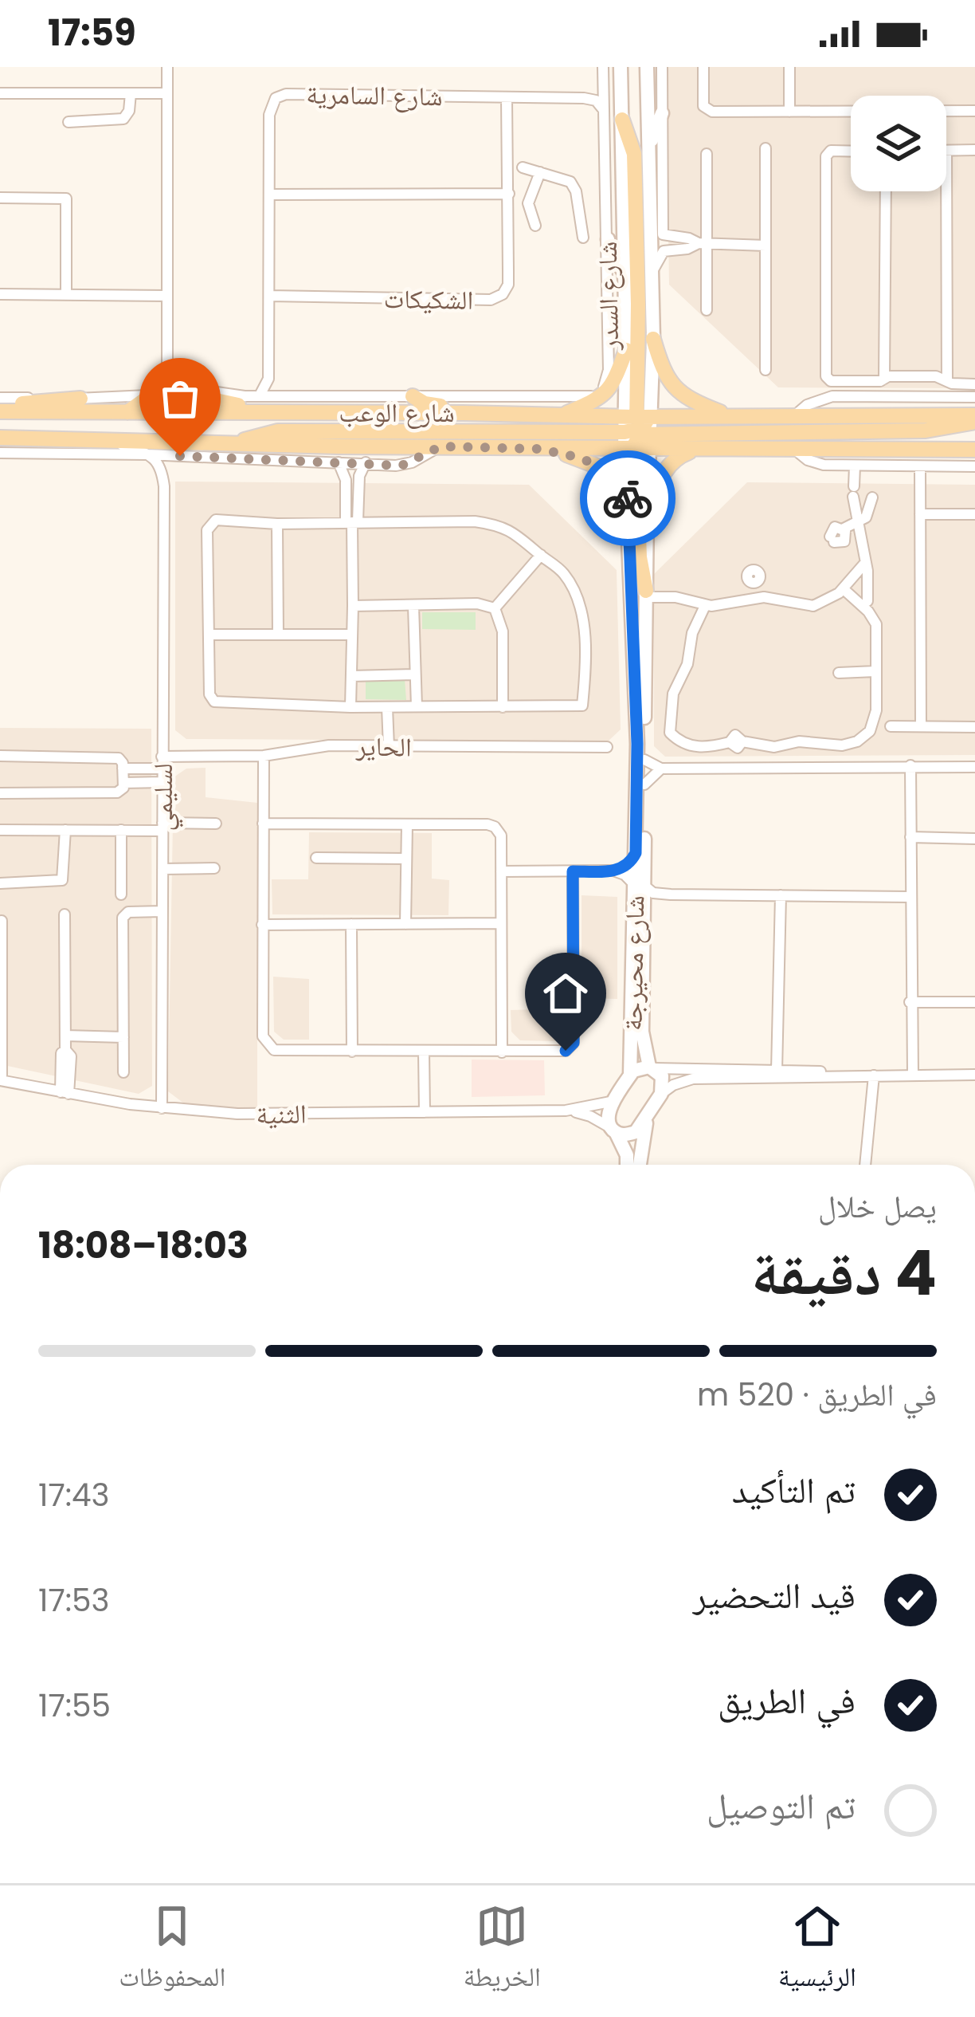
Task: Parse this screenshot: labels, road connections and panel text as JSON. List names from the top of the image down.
{
  "streets": {
    "main road": ["شارع الوعب"],
    "street": [
      "شارع السامرية",
      "شارع السدر",
      "الشكيكات",
      "الحاير",
      "لسليمي",
      "شارع محيرجة",
      "الثنية"
    ]
  },
  "crossings": [
    ["شارع السامرية", "الشكيكات"],
    ["شارع السامرية", "شارع الوعب"],
    ["شارع السدر", "شارع الوعب"],
    ["شارع السدر", "شارع محيرجة"],
    ["شارع الوعب", "لسليمي"],
    ["شارع الوعب", "شارع محيرجة"],
    ["الحاير", "لسليمي"],
    ["لسليمي", "الثنية"]
  ],
  "page": {
    "status": "17:59",
    "heading": ["4 دقيقة", "يصل خلال", "18:03–18:08"],
    "bar": "في الطريق · 520 m",
    "list": [
      ["تم التأكيد", "17:43"],
      ["قيد التحضير", "17:53"],
      ["في الطريق", "17:55"],
      "تم التوصيل"
    ],
    "tabs": ["الرئيسية", "الخريطة", "المحفوظات"]
  }
}
